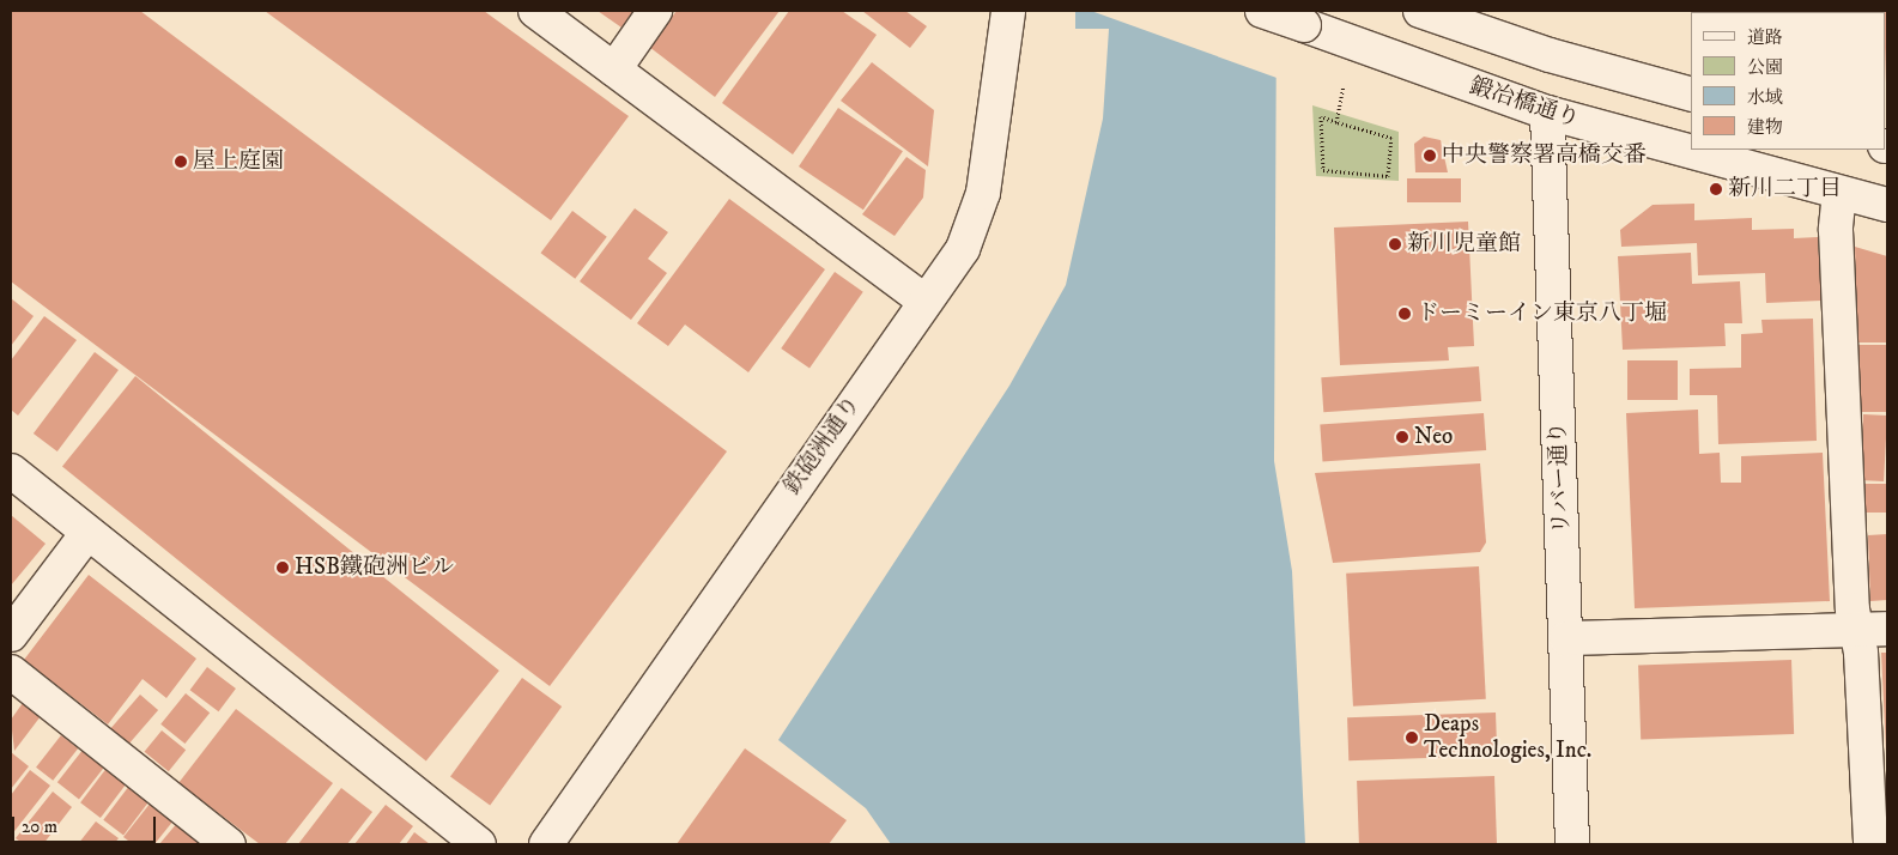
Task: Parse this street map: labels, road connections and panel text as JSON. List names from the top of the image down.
{
  "streets": {
    "street": ["鍛冶橋通り", "鉄砲洲通り", "リバー通り"]
  },
  "crossings": [
    ["鍛冶橋通り", "リバー通り"]
  ],
  "places": [
    "中央警察署高橋交番",
    "屋上庭園",
    "新川二丁目",
    "新川児童館",
    "ドーミーイン東京八丁堀",
    "Neo",
    "HSB鐵砲洲ビル",
    "Deaps Technologies, Inc."
  ],
  "legend": [
    "道路",
    "公園",
    "水域",
    "建物"
  ],
  "scale_bar": "20 m"
}
